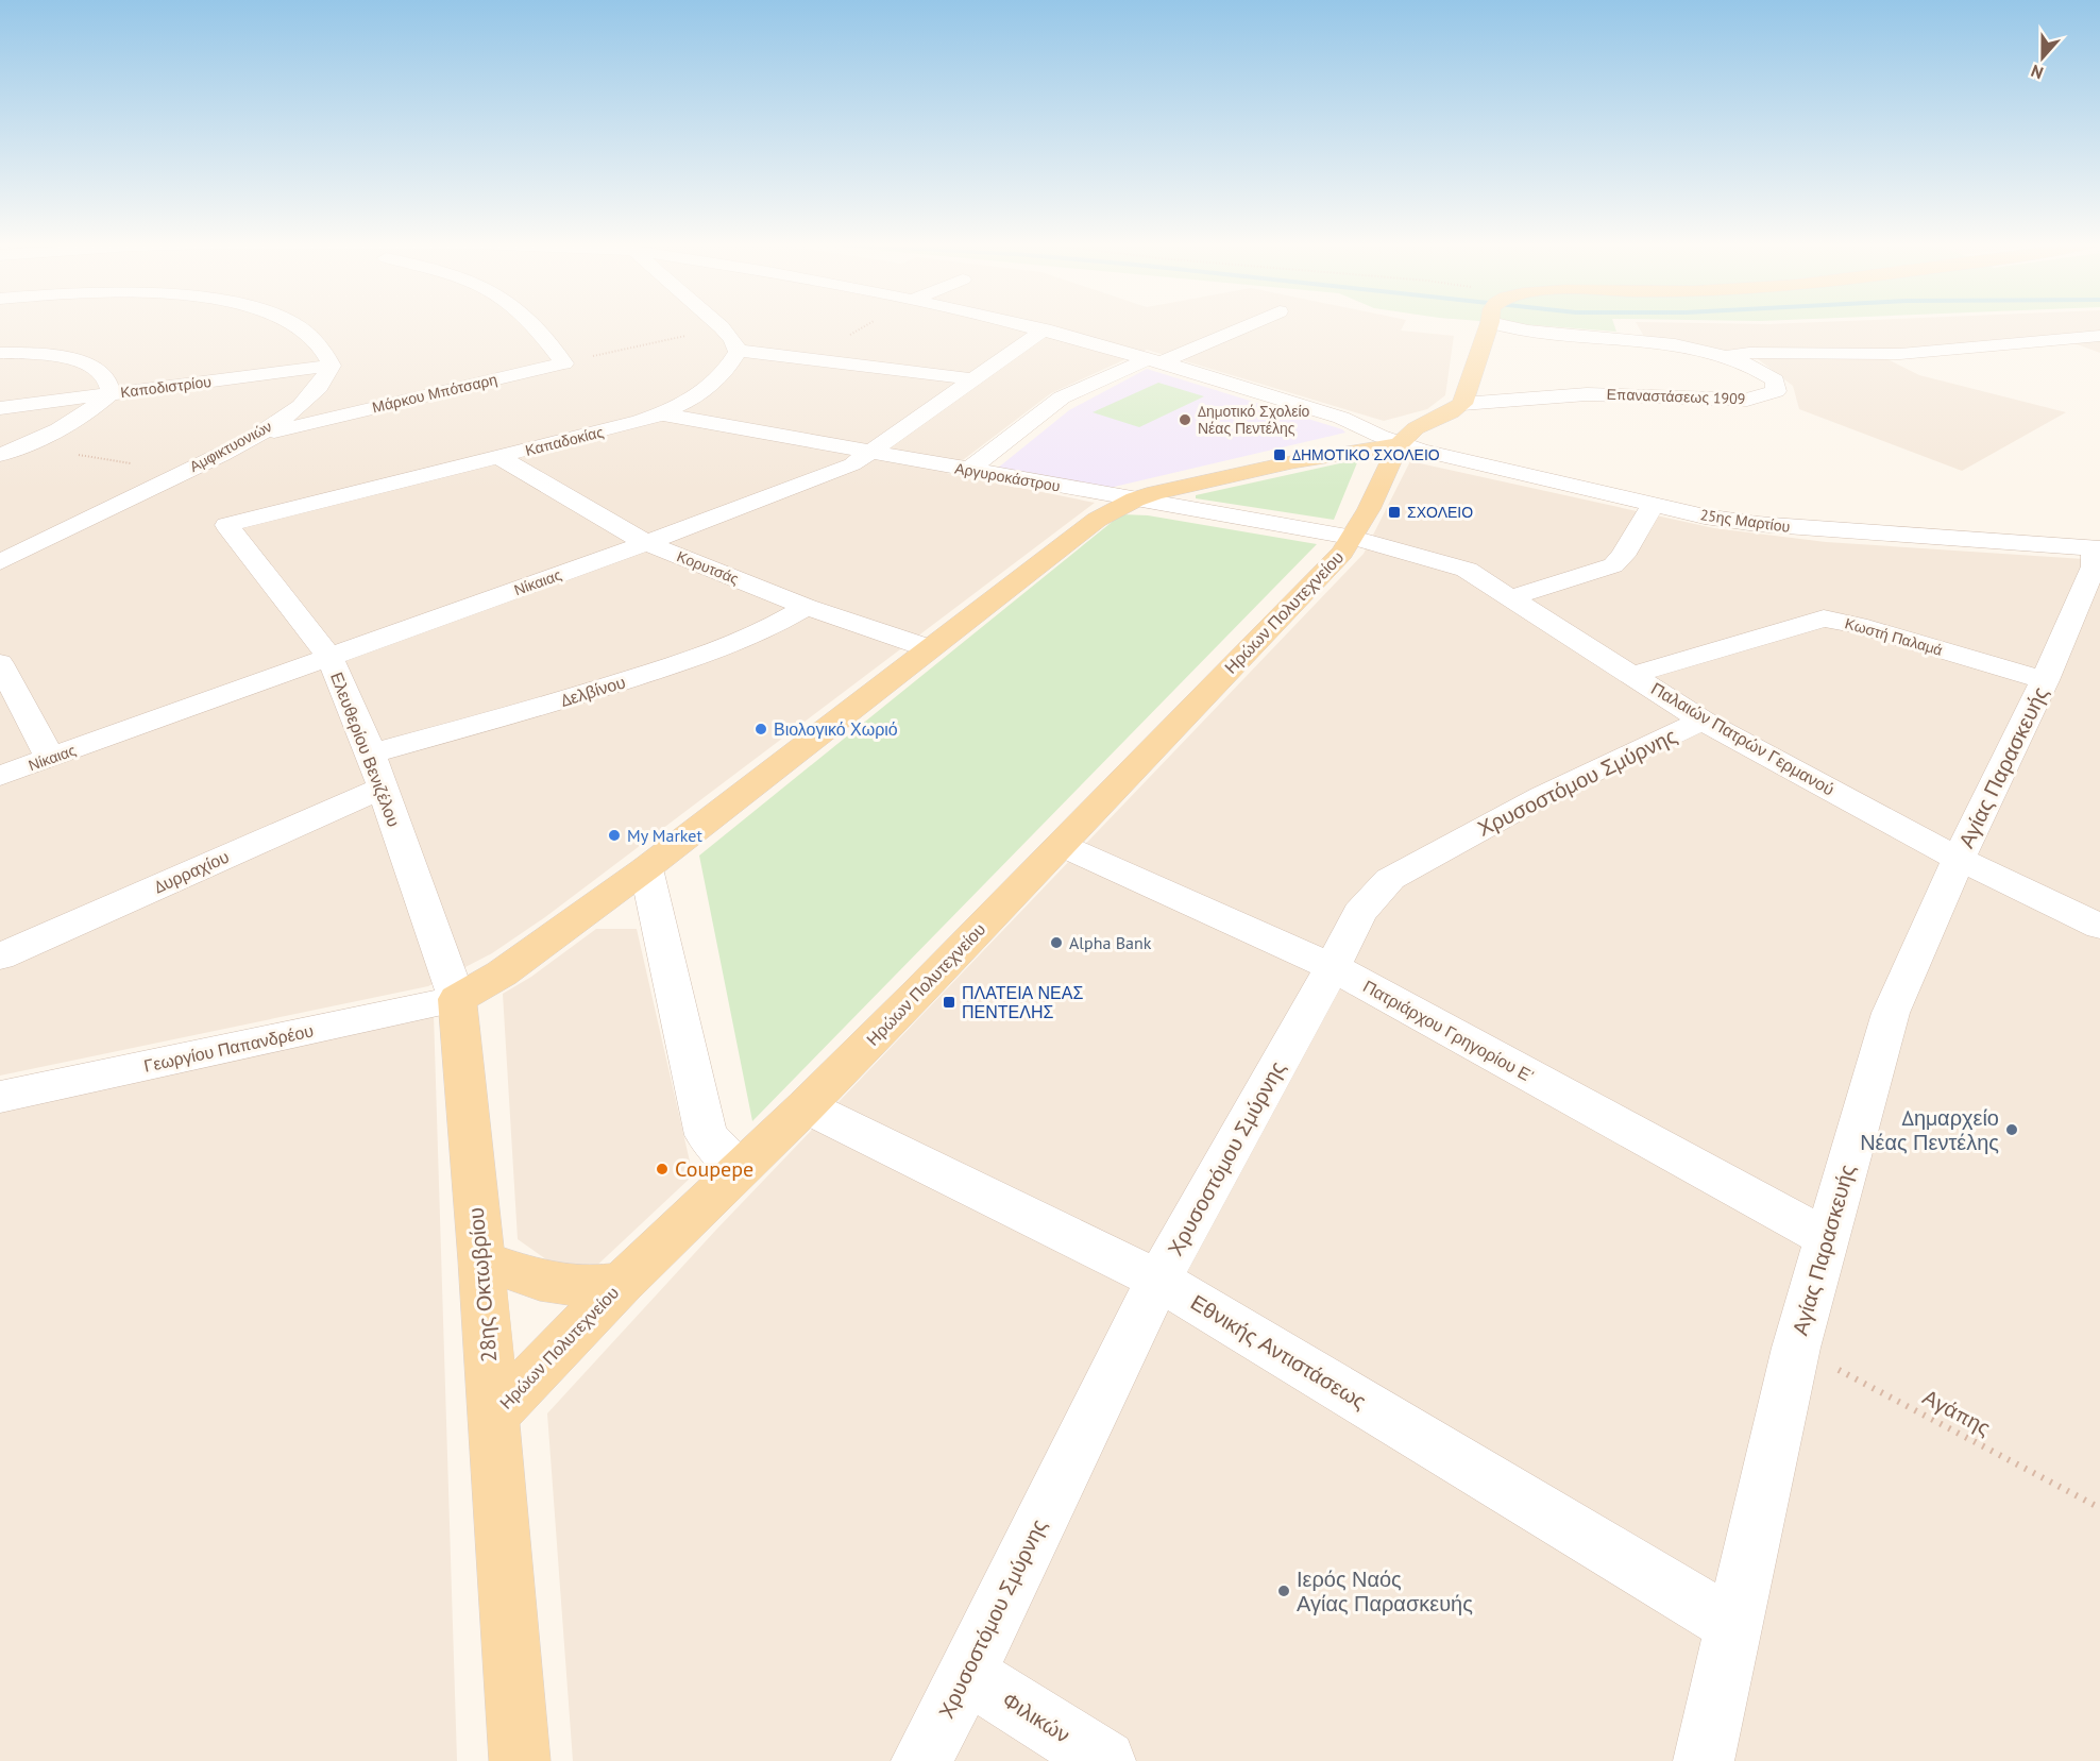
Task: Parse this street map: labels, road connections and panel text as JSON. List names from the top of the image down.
{
  "streets": {
    "main road": ["Ηρώων Πολυτεχνείου", "28ης Οκτωβρίου"],
    "street": [
      "Καποδιστρίου",
      "Μάρκου Μπότσαρη",
      "Επαναστάσεως 1909",
      "Καπαδοκίας",
      "Αμφικτυονιών",
      "Αργυροκάστρου",
      "25ης Μαρτίου",
      "Κορυτσάς",
      "Νίκαιας",
      "Κωστή Παλαμά",
      "Δελβίνου",
      "Παλαιών Πατρών Γερμανού",
      "Ελευθερίου Βενιζέλου",
      "Αγίας Παρασκευής",
      "Χρυσοστόμου Σμύρνης",
      "Δυρραχίου",
      "Πατριάρχου Γρηγορίου Ε'",
      "Γεωργίου Παπανδρέου",
      "Εθνικής Αντιστάσεως",
      "Φιλικών"
    ],
    "path": ["Αγάπης"]
  },
  "crossings": [
    ["Καποδιστρίου", "Αμφικτυονιών"],
    ["Μάρκου Μπότσαρη", "Αμφικτυονιών"],
    ["Καπαδοκίας", "Αργυροκάστρου"],
    ["Καπαδοκίας", "Κορυτσάς"],
    ["Καπαδοκίας", "Ελευθερίου Βενιζέλου"],
    ["Αργυροκάστρου", "Νίκαιας"],
    ["Αργυροκάστρου", "Ηρώων Πολυτεχνείου"],
    ["Αργυροκάστρου", "Παλαιών Πατρών Γερμανού"],
    ["25ης Μαρτίου", "Νίκαιας"],
    ["25ης Μαρτίου", "Ηρώων Πολυτεχνείου"],
    ["25ης Μαρτίου", "Αγίας Παρασκευής"],
    ["Κορυτσάς", "Νίκαιας"],
    ["Κορυτσάς", "Δελβίνου"],
    ["Νίκαιας", "Ελευθερίου Βενιζέλου"],
    ["Ηρώων Πολυτεχνείου", "Παλαιών Πατρών Γερμανού"],
    ["Ηρώων Πολυτεχνείου", "Πατριάρχου Γρηγορίου Ε'"],
    ["Ηρώων Πολυτεχνείου", "28ης Οκτωβρίου"],
    ["Ηρώων Πολυτεχνείου", "Εθνικής Αντιστάσεως"],
    ["Κωστή Παλαμά", "Παλαιών Πατρών Γερμανού"],
    ["Κωστή Παλαμά", "Αγίας Παρασκευής"],
    ["Δελβίνου", "Ελευθερίου Βενιζέλου"],
    ["Παλαιών Πατρών Γερμανού", "Αγίας Παρασκευής"],
    ["Παλαιών Πατρών Γερμανού", "Χρυσοστόμου Σμύρνης"],
    ["Ελευθερίου Βενιζέλου", "Δυρραχίου"],
    ["Ελευθερίου Βενιζέλου", "Γεωργίου Παπανδρέου"],
    ["Ελευθερίου Βενιζέλου", "28ης Οκτωβρίου"],
    ["Αγίας Παρασκευής", "Πατριάρχου Γρηγορίου Ε'"],
    ["Αγίας Παρασκευής", "Εθνικής Αντιστάσεως"],
    ["Αγίας Παρασκευής", "Αγάπης"],
    ["Χρυσοστόμου Σμύρνης", "Πατριάρχου Γρηγορίου Ε'"],
    ["Χρυσοστόμου Σμύρνης", "Εθνικής Αντιστάσεως"],
    ["Χρυσοστόμου Σμύρνης", "Φιλικών"],
    ["Γεωργίου Παπανδρέου", "28ης Οκτωβρίου"]
  ],
  "places": {
    "other": [
      "Δημοτικό Σχολείο Νέας Πεντέλης",
      "Βιολογικό Χωριό",
      "My Market",
      "Alpha Bank",
      "Δημαρχείο Νέας Πεντέλης",
      "Coupepe",
      "Ιερός Ναός Αγίας Παρασκευής"
    ],
    "transit": ["ΔΗΜΟΤΙΚΟ ΣΧΟΛΕΙΟ", "ΣΧΟΛΕΙΟ", "ΠΛΑΤΕΙΑ ΝΕΑΣ ΠΕΝΤΕΛΗΣ"]
  },
  "north": "bottom"
}
